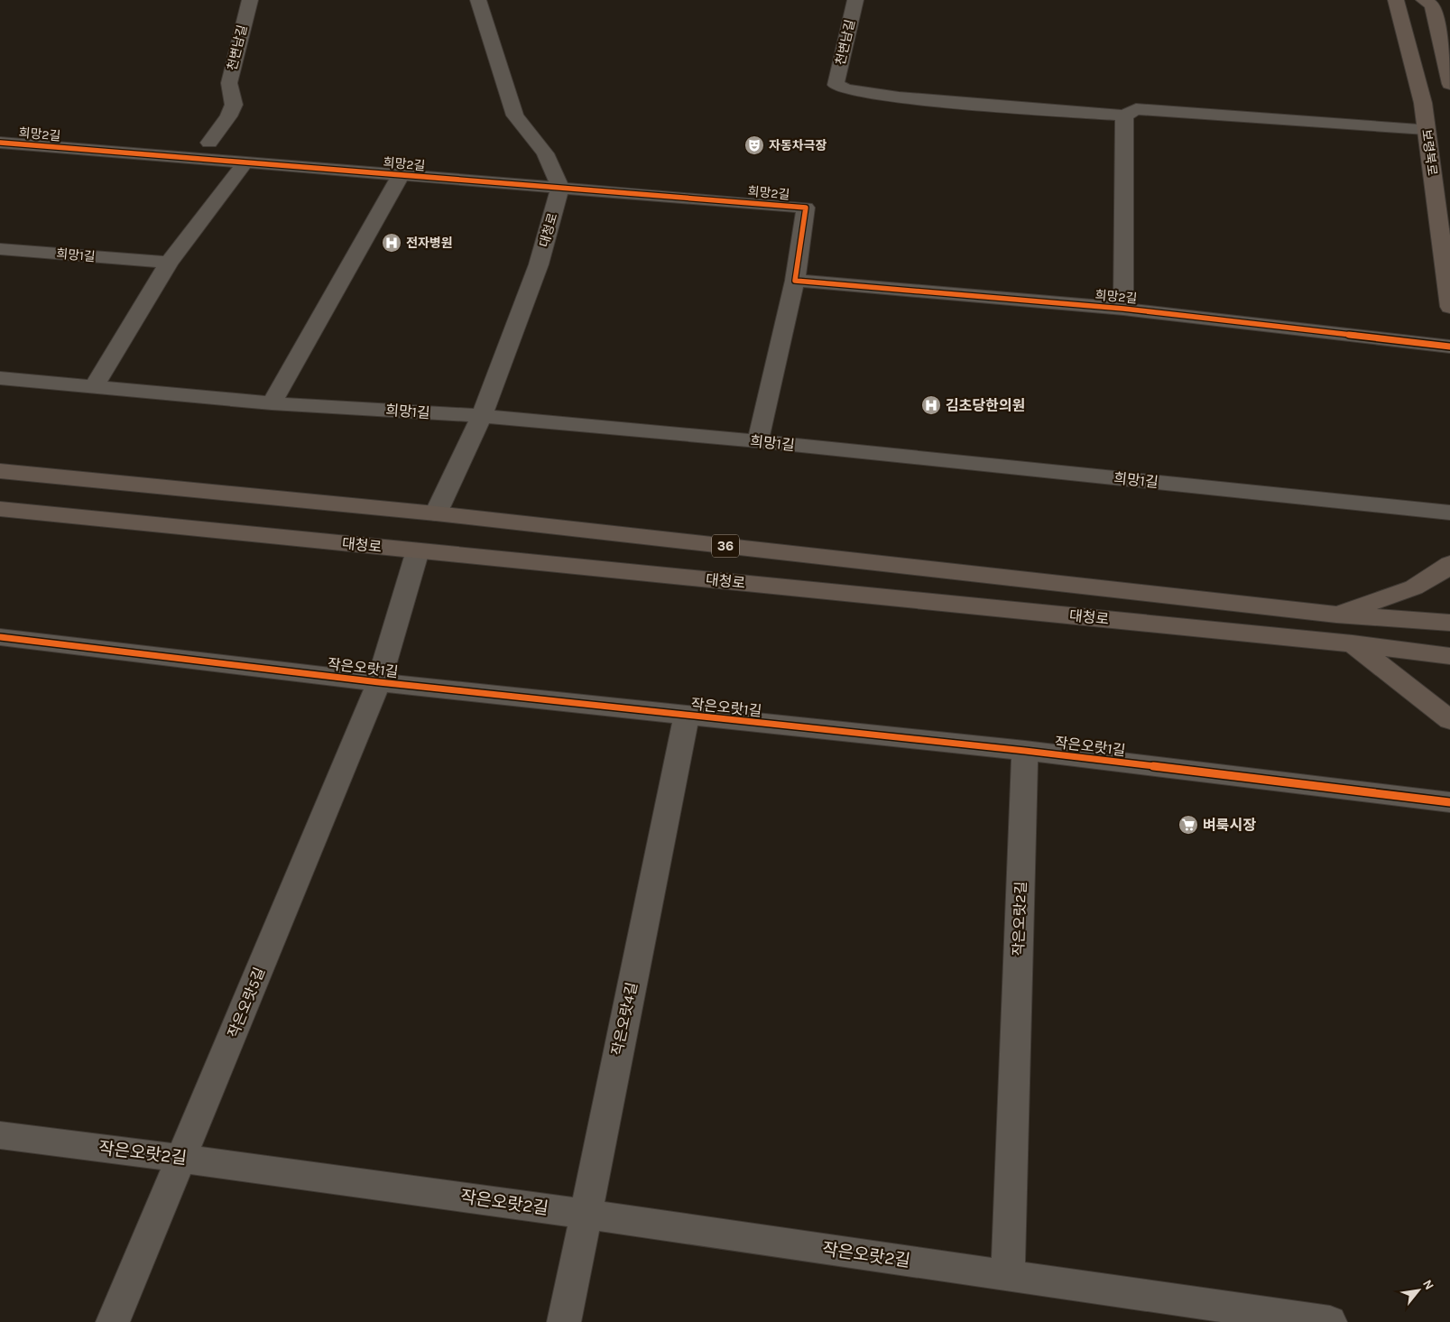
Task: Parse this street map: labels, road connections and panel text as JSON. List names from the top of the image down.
{
  "streets": {
    "main road": ["보령북로", "대청로", "36"],
    "street": [
      "천변남길",
      "희망2길",
      "희망1길",
      "작은오랏1길",
      "작은오랏2길",
      "작은오랏5길",
      "작은오랏4길"
    ]
  },
  "crossings": [
    ["천변남길", "희망2길"],
    ["희망2길", "대청로"],
    ["희망2길", "희망1길"],
    ["대청로", "희망1길"],
    ["대청로", "작은오랏5길"],
    ["작은오랏1길", "작은오랏2길"],
    ["작은오랏1길", "작은오랏5길"],
    ["작은오랏1길", "작은오랏4길"],
    ["작은오랏2길", "작은오랏5길"],
    ["작은오랏2길", "작은오랏4길"]
  ],
  "places": {
    "theatre": ["자동차극장"],
    "hospital": ["전자병원", "김초당한의원"],
    "supermarket": ["벼룩시장"]
  },
  "north": "top right"
}
